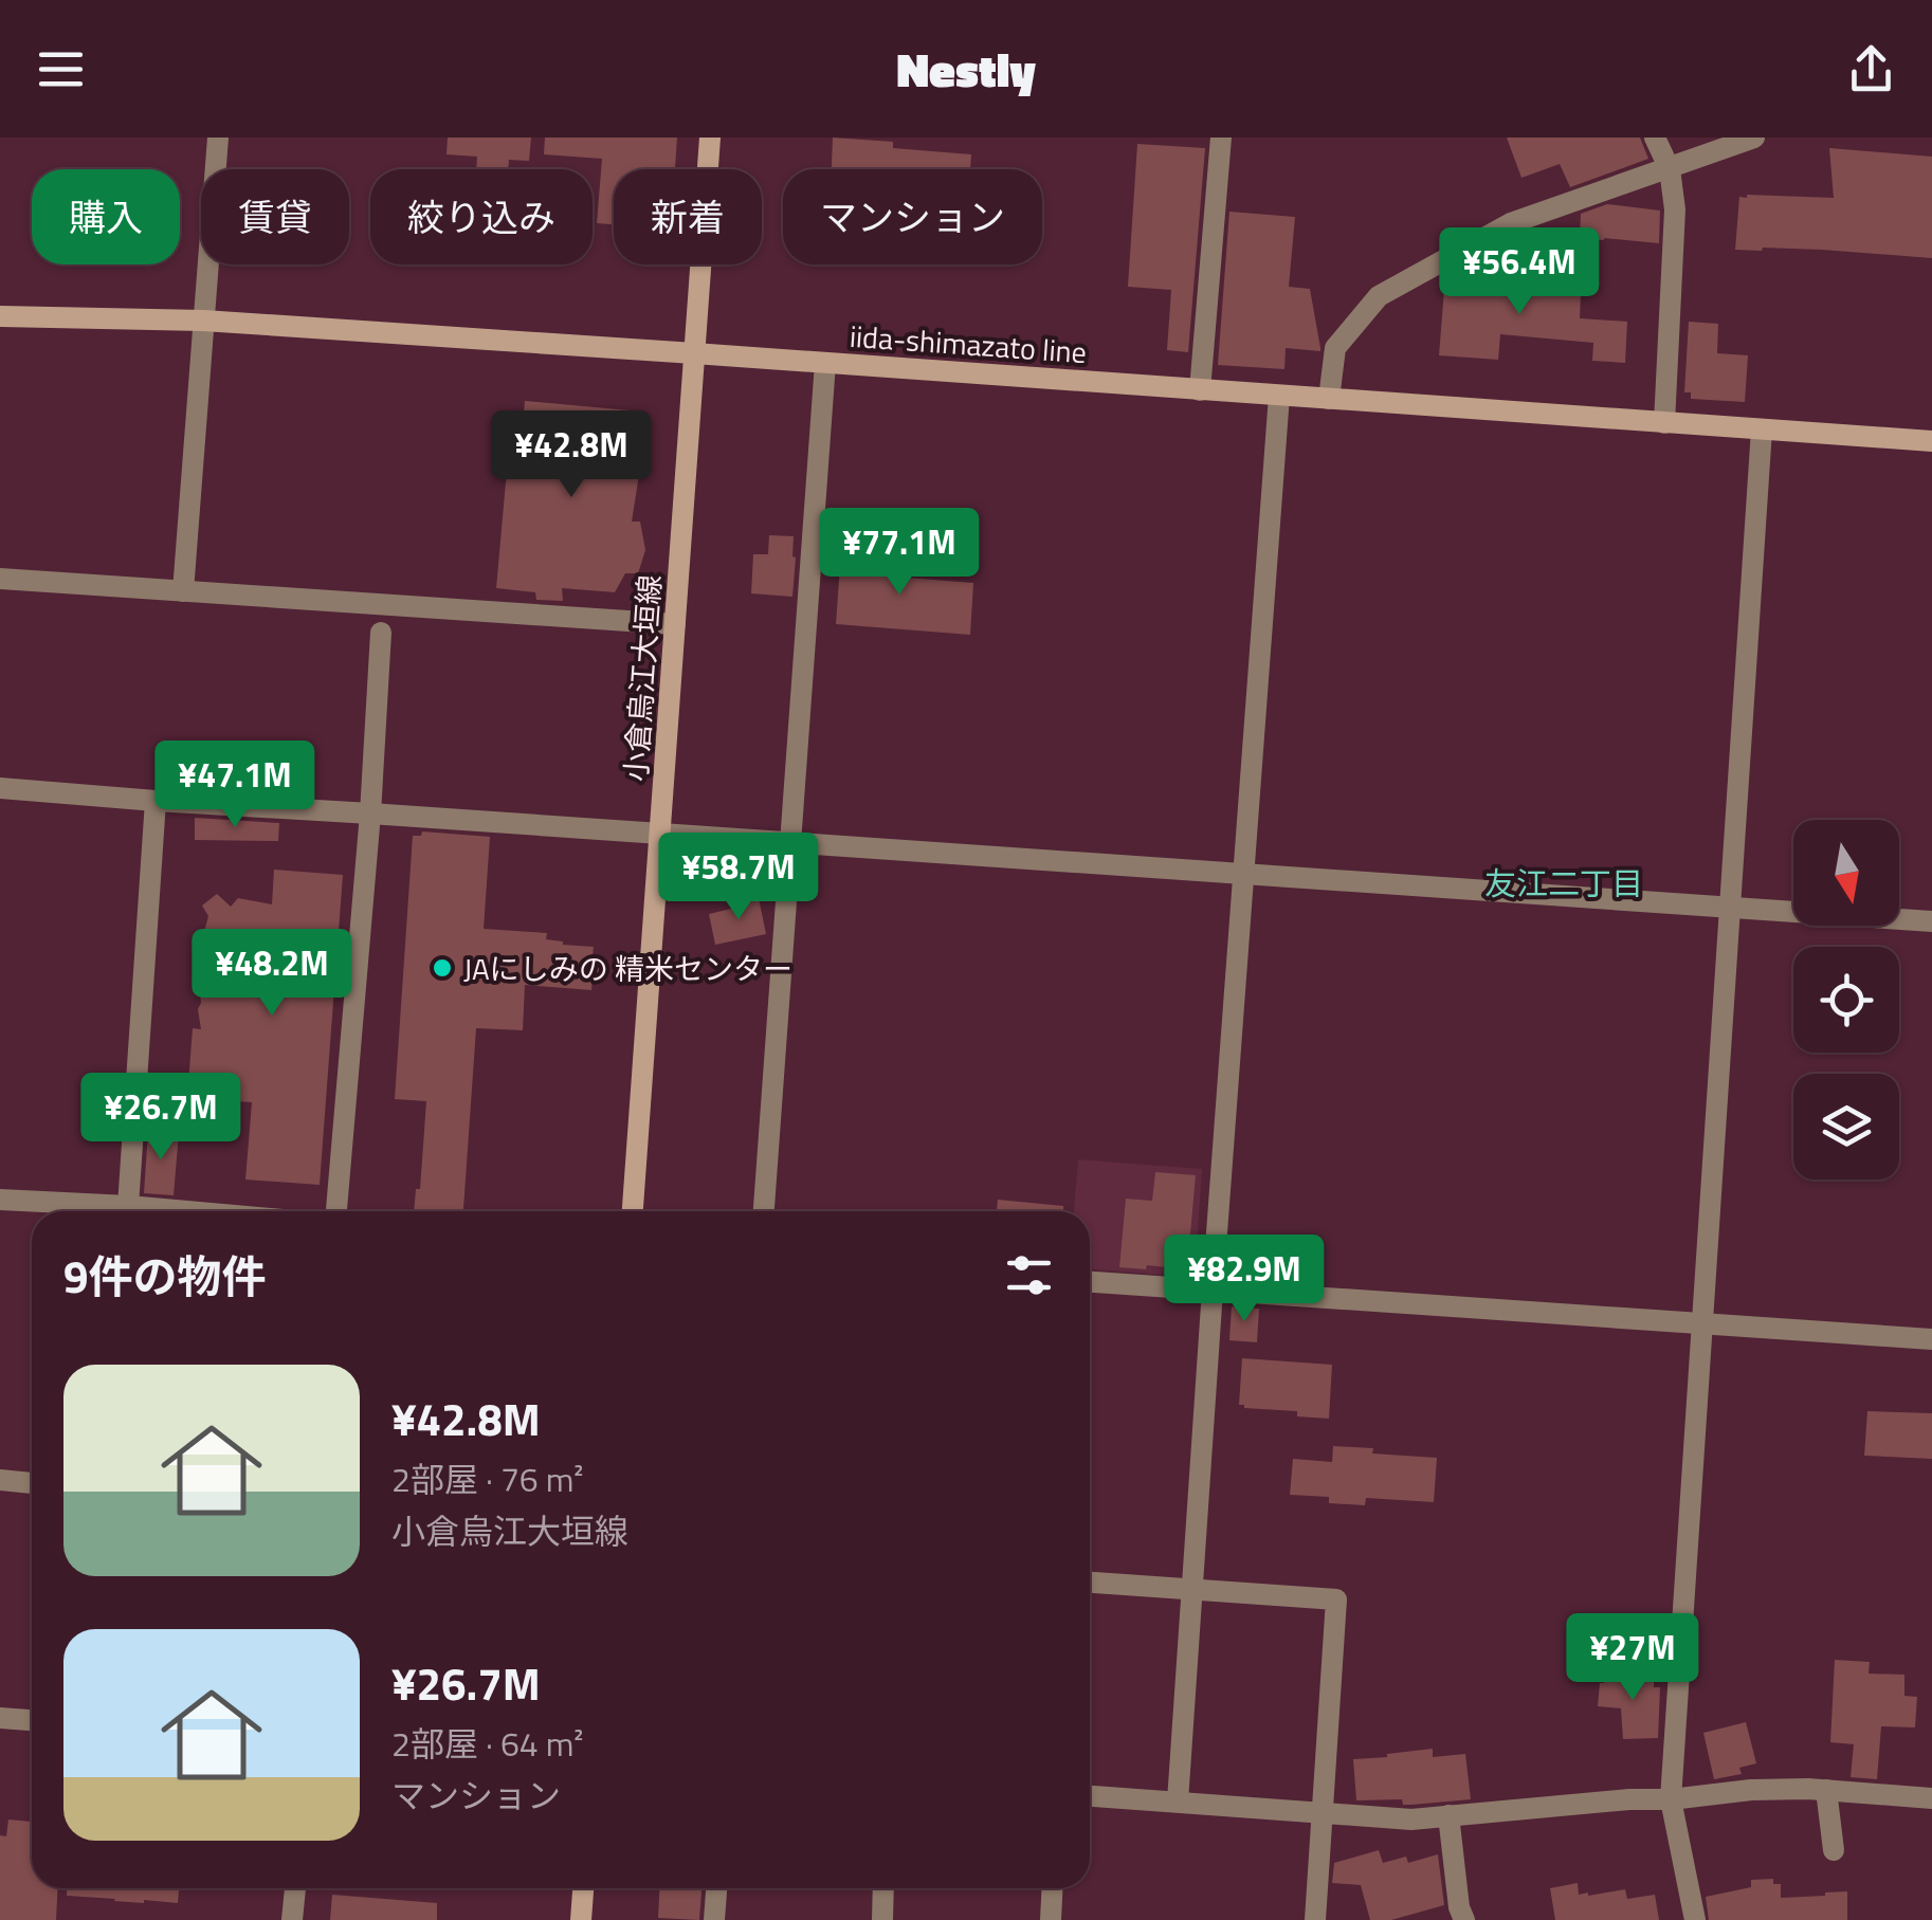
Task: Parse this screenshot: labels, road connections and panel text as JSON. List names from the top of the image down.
{
  "streets": {
    "main road": ["iida-shimazato line", "小倉烏江大垣線"]
  },
  "crossings": [
    ["iida-shimazato line", "小倉烏江大垣線"]
  ],
  "districts": ["友江二丁目"],
  "places": ["JAにしみの 精米センター"],
  "north": "bottom",
  "page": {
    "header": "Nestly",
    "chip": [
      "購入",
      "賃貸",
      "絞り込み",
      "新着",
      "マンション"
    ],
    "price": [
      "¥56.4M",
      "¥42.8M",
      "¥77.1M",
      "¥47.1M",
      "¥58.7M",
      "¥48.2M",
      "¥26.7M",
      "¥82.9M",
      "¥27M"
    ],
    "heading": "9件の物件",
    "list": [
      {
        "name": "¥42.8M",
        "note": "2部屋 · 76 m² · 小倉烏江大垣線"
      },
      {
        "name": "¥26.7M",
        "note": "2部屋 · 64 m² · マンション"
      }
    ]
  }
}
